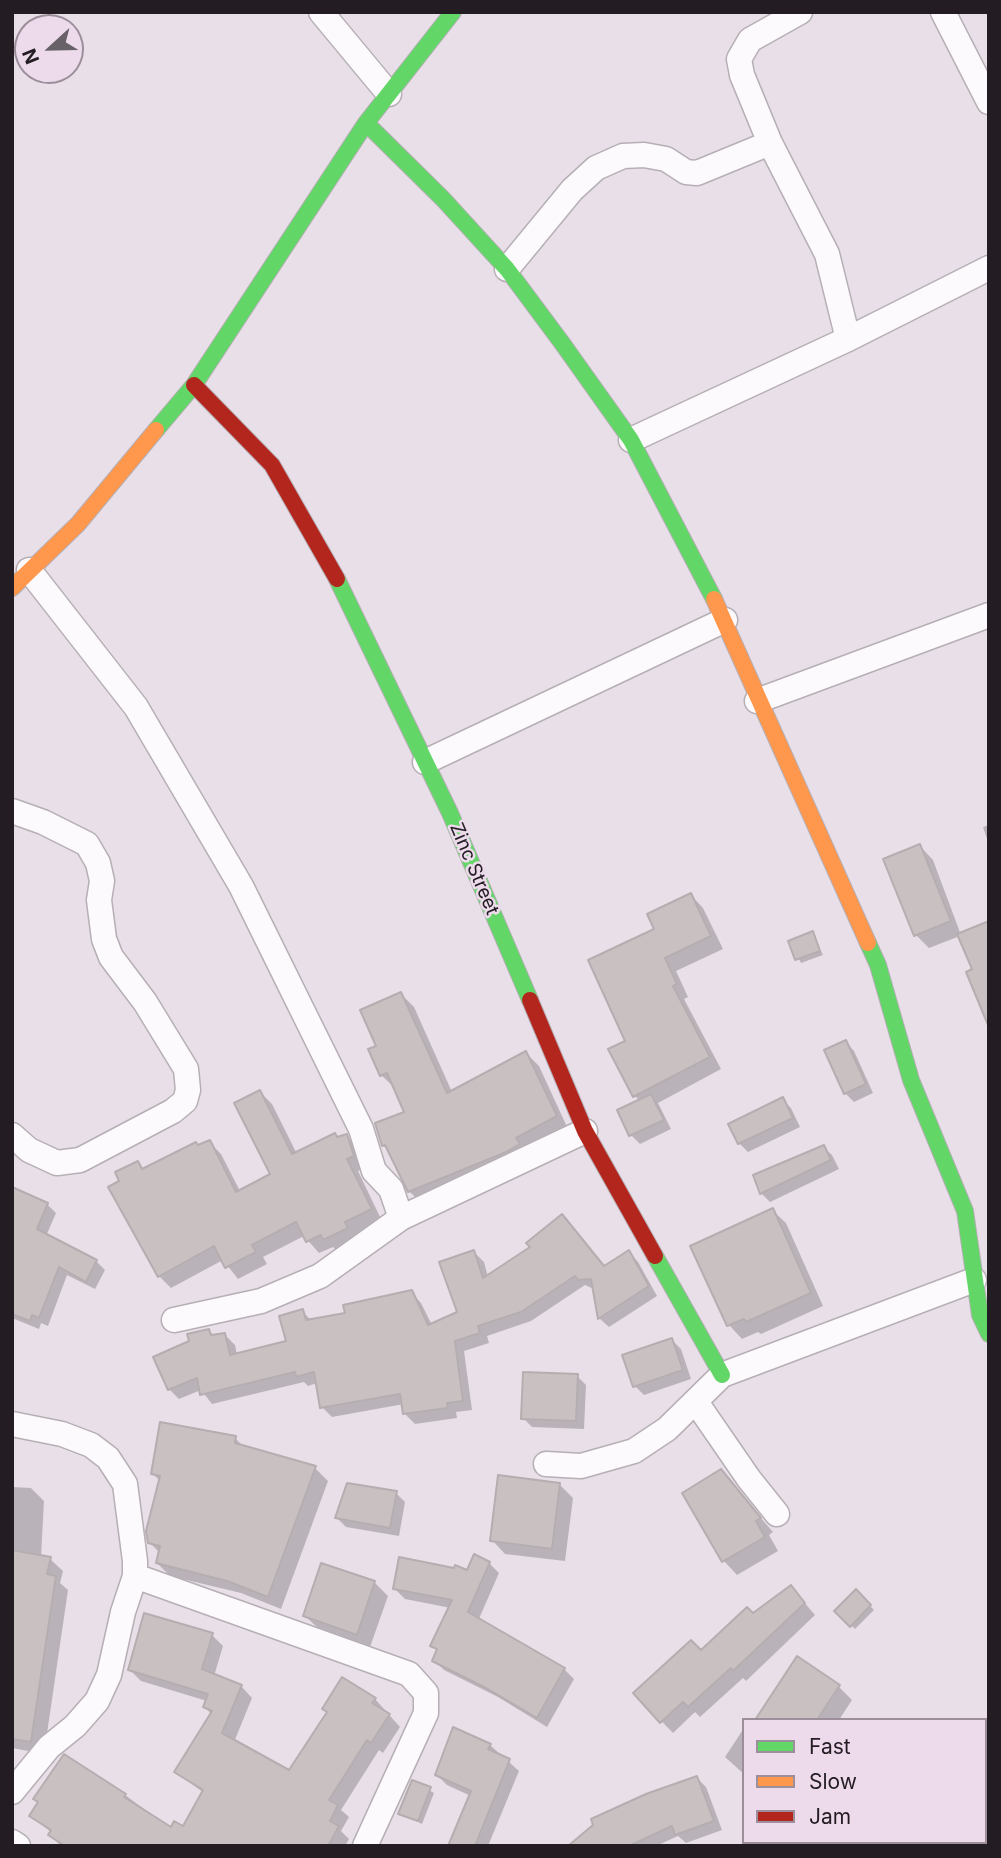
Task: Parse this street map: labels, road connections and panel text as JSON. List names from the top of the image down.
{
  "streets": {
    "street": ["Zinc Street"]
  },
  "legend": ["Fast", "Slow", "Jam"],
  "north": "left"
}
